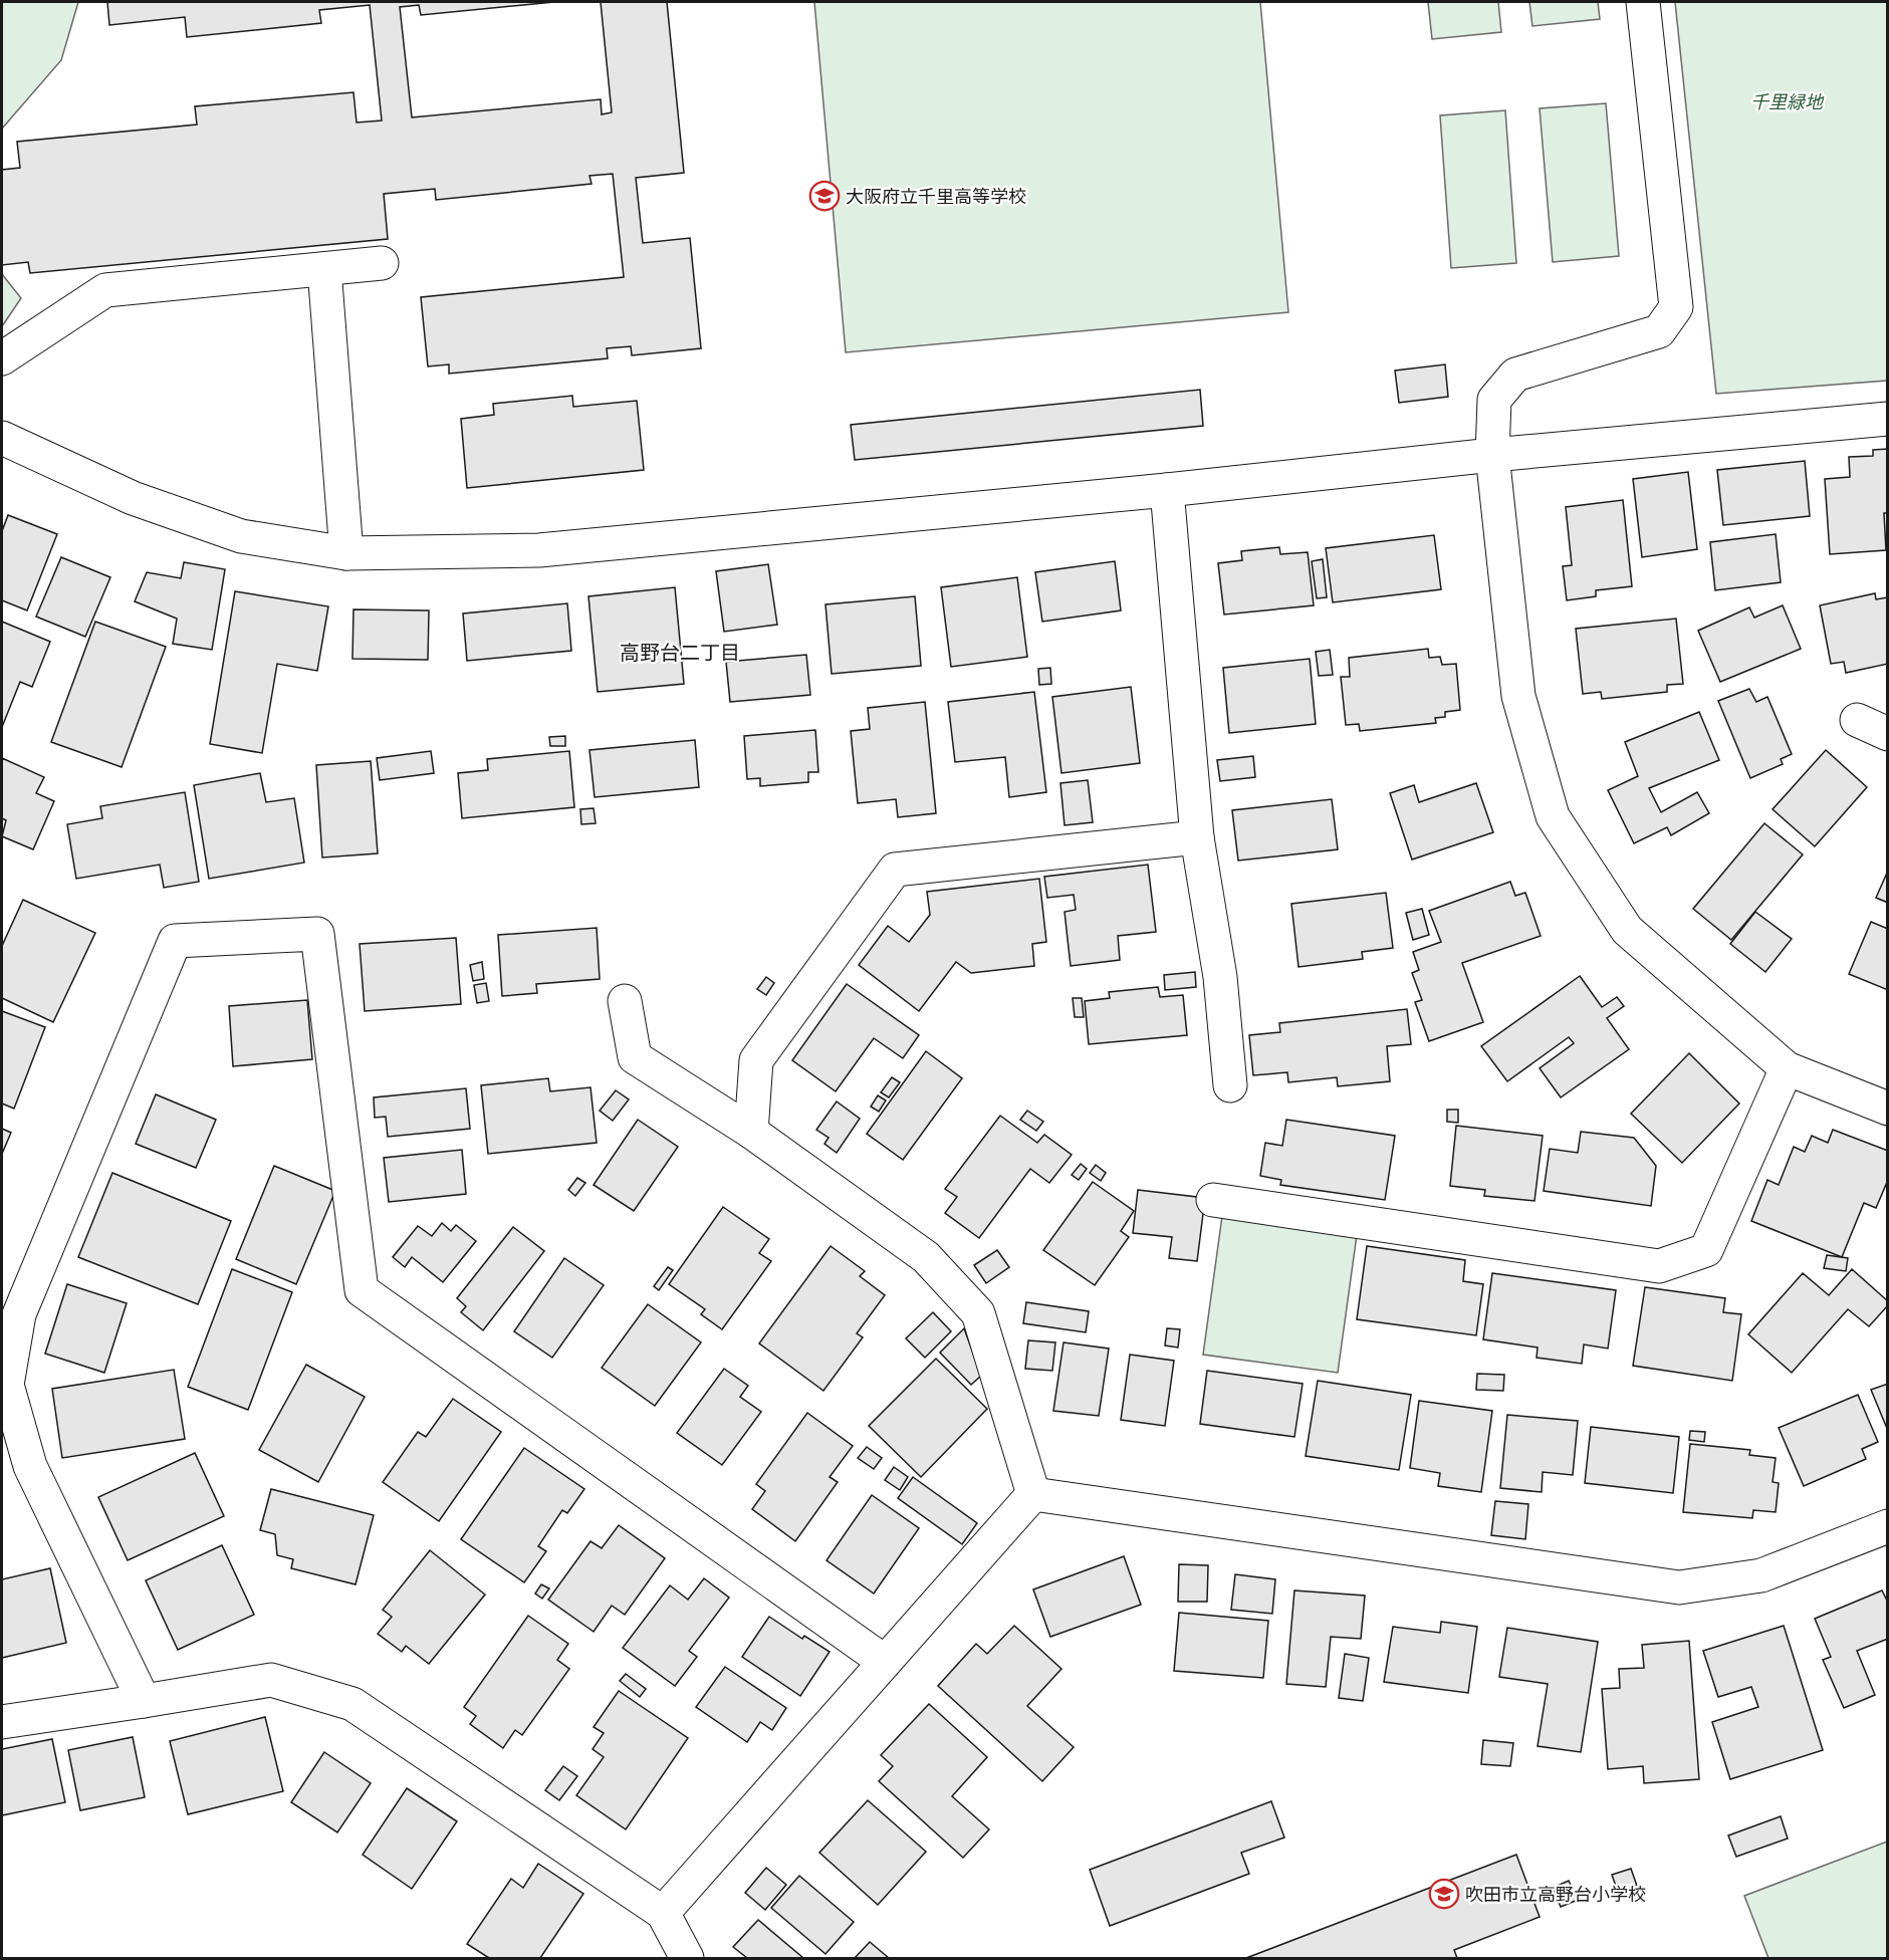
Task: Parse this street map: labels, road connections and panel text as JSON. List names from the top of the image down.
{
  "districts": ["高野台二丁目"],
  "parks": ["千里緑地"],
  "places": {
    "school or university": ["大阪府立千里高等学校", "吹田市立高野台小学校"]
  }
}
